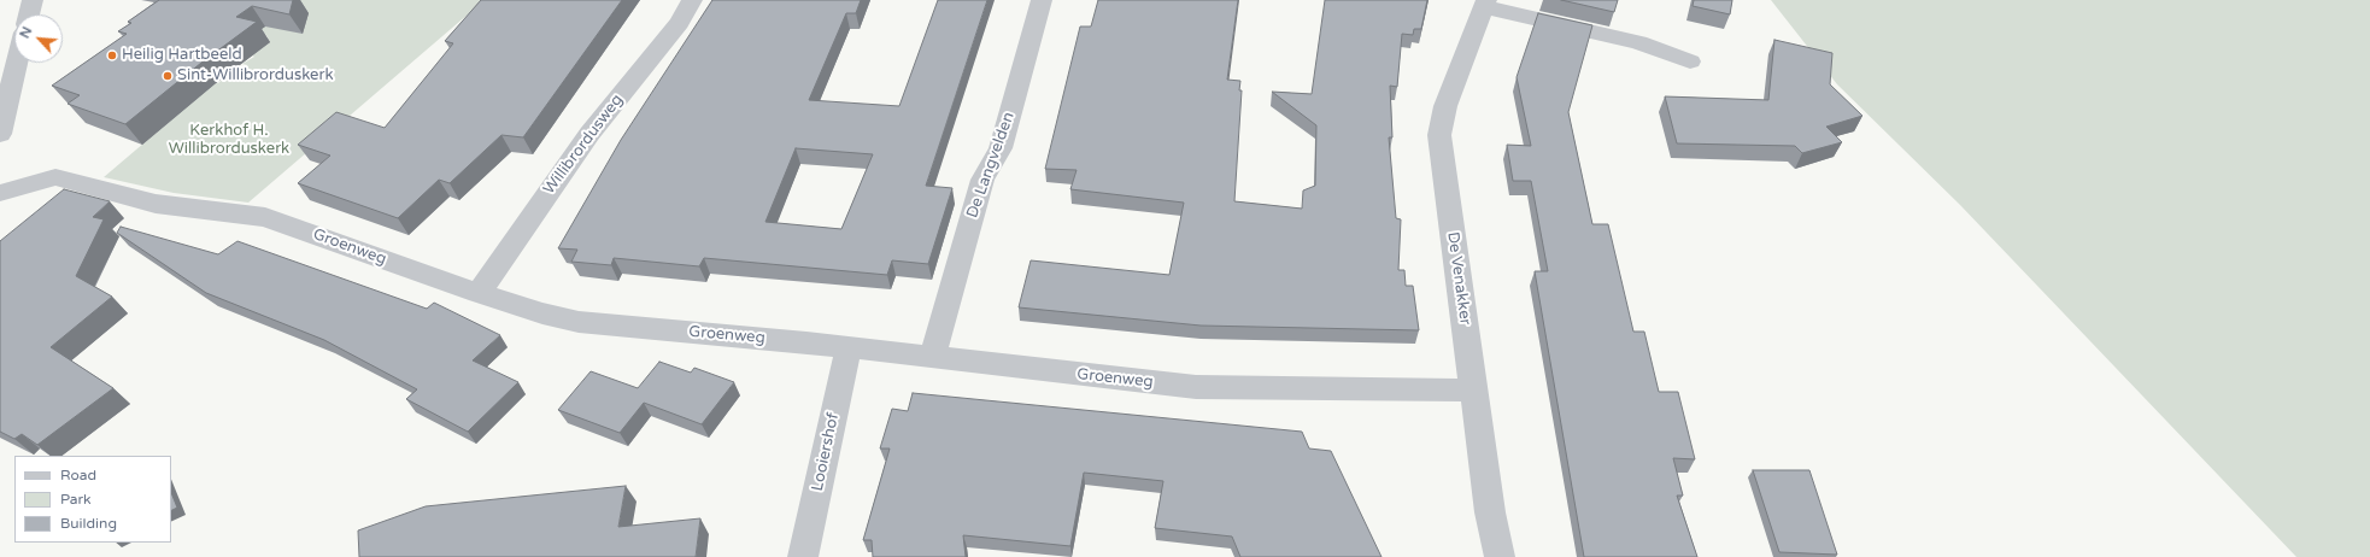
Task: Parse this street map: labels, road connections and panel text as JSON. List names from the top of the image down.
{
  "streets": {
    "street": [
      "Willibrordusweg",
      "De Langvelden",
      "Groenweg",
      "De Venakker",
      "Looiershof"
    ]
  },
  "crossings": [
    ["Willibrordusweg", "Groenweg"],
    ["De Langvelden", "Groenweg"],
    ["Groenweg", "De Venakker"],
    ["Groenweg", "Looiershof"]
  ],
  "parks": ["Kerkhof H. Willibrorduskerk"],
  "places": ["Heilig Hartbeeld", "Sint-Willibrorduskerk"],
  "legend": ["Road", "Park", "Building"],
  "north": "top left"
}
